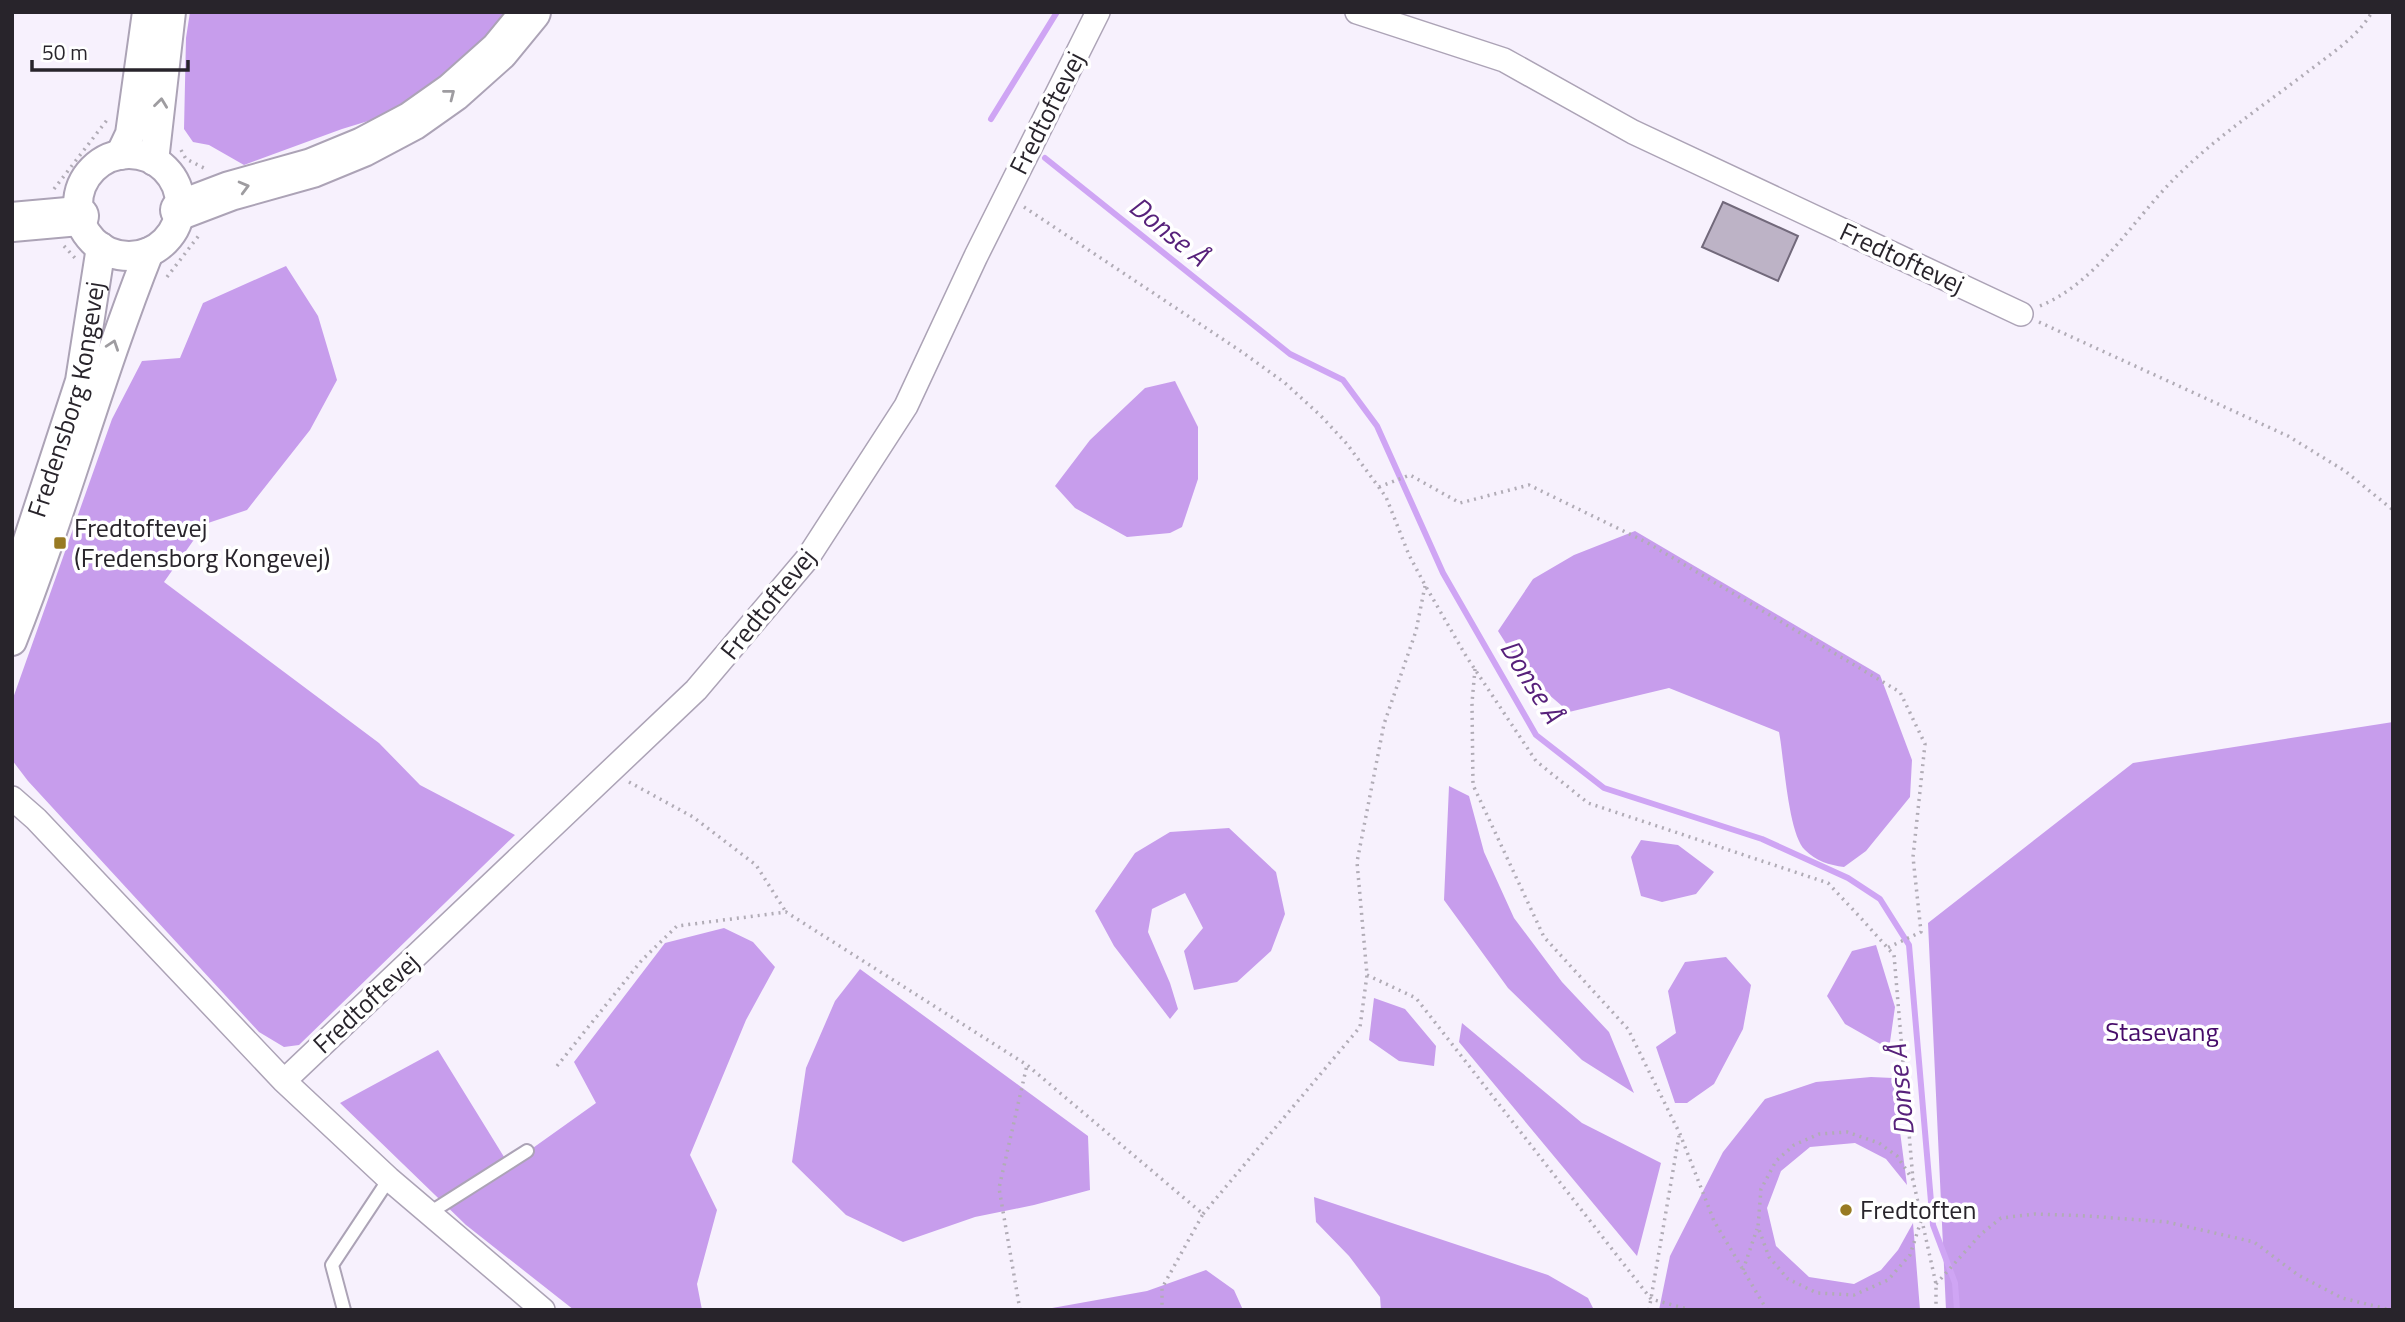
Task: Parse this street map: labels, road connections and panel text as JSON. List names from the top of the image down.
{
  "streets": {
    "street": ["Fredtoftevej", "Fredensborg Kongevej"]
  },
  "water": ["Donse Å"],
  "parks": ["Stasevang"],
  "places": {
    "transit": ["Fredtoftevej (Fredensborg Kongevej)"],
    "other": ["Fredtoften"]
  },
  "scale_bar": "50 m"
}
